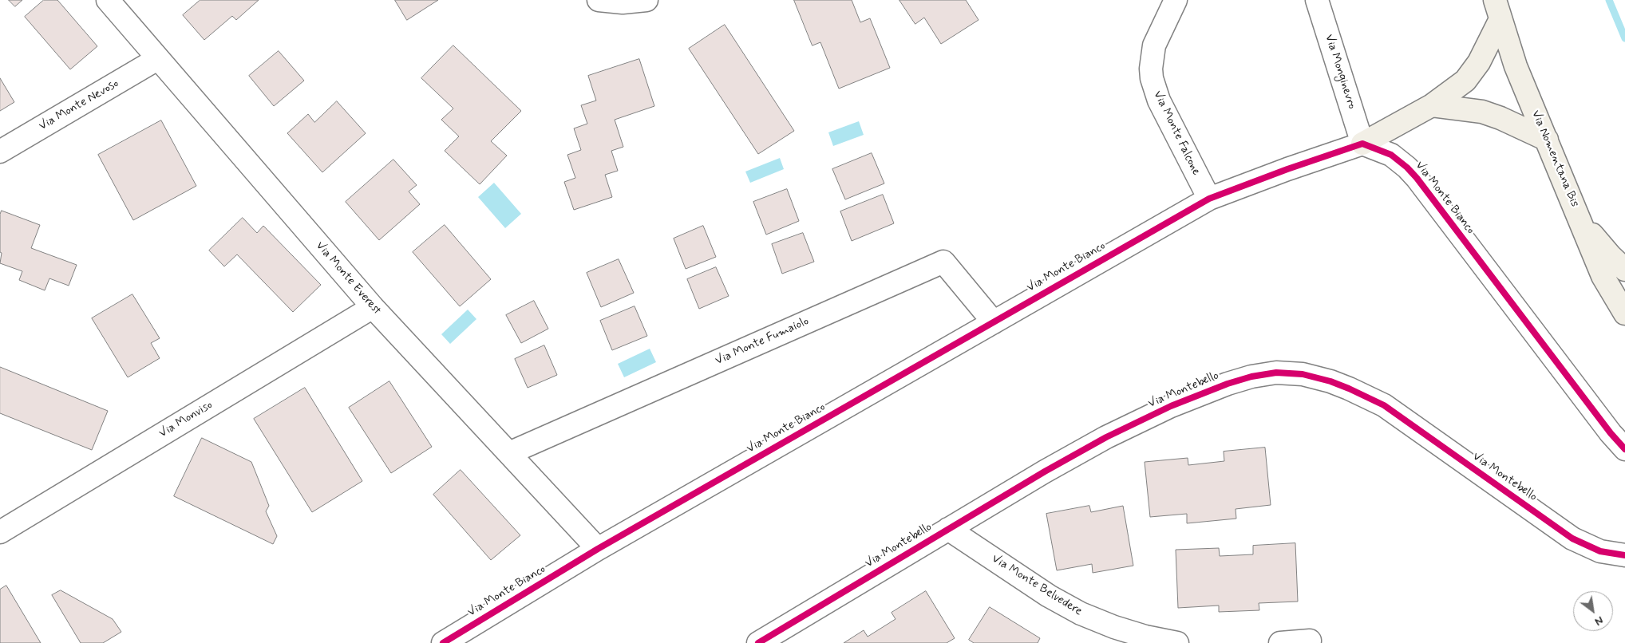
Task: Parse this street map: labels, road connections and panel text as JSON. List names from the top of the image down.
{
  "streets": {
    "main road": ["Via Nomentana Bis"],
    "street": [
      "Via Monginevro",
      "Via Monte Nevoso",
      "Via Monte Falcone",
      "Via Monte Bianco",
      "Via Monte Everest",
      "Via Monte Fumaiolo",
      "Via Montebello",
      "Via Monviso",
      "Via Monte Belvedere"
    ]
  },
  "crossings": [
    ["Via Monginevro", "Via Monte Bianco"],
    ["Via Monte Nevoso", "Via Monte Everest"],
    ["Via Monte Falcone", "Via Monte Bianco"],
    ["Via Monte Bianco", "Via Monte Everest"],
    ["Via Monte Bianco", "Via Monte Fumaiolo"],
    ["Via Monte Everest", "Via Monte Fumaiolo"],
    ["Via Monte Everest", "Via Monviso"],
    ["Via Montebello", "Via Monte Belvedere"]
  ],
  "north": "bottom right"
}
